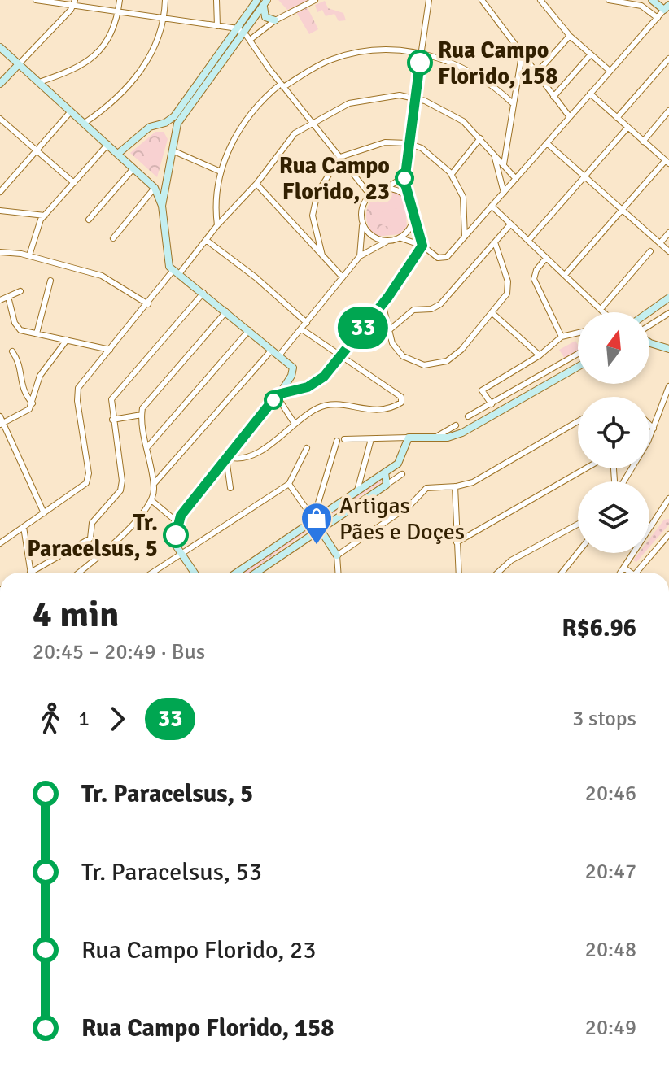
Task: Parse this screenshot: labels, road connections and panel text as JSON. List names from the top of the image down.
{
  "places": {
    "other": ["Rua Campo Florido, 158", "Rua Campo Florido, 23", "Tr. Paracelsus, 5"],
    "shop": ["Artigas Pães e Doçes"]
  },
  "lines": ["bus line 33"],
  "north": "top",
  "page": {
    "on_map": "33",
    "heading": ["4 min", "20:45 – 20:49 · Bus", "R$6.96"],
    "legs": ["1", "33", "3 stops"],
    "list": [
      {
        "name": "Tr. Paracelsus, 5",
        "value": "20:46"
      },
      {
        "name": "Tr. Paracelsus, 53",
        "value": "20:47"
      },
      {
        "name": "Rua Campo Florido, 23",
        "value": "20:48"
      },
      {
        "name": "Rua Campo Florido, 158",
        "value": "20:49"
      }
    ]
  }
}
